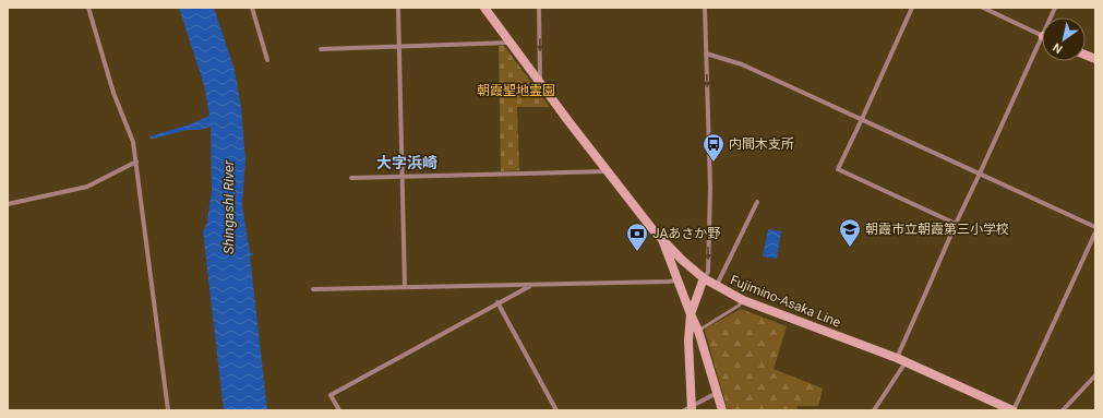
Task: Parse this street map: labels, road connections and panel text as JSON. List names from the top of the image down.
{
  "streets": {
    "main road": ["Fujimino-Asaka Line"]
  },
  "districts": ["大字浜崎"],
  "water": ["Shingashi River"],
  "parks": ["朝霞聖地霊園"],
  "places": {
    "bus stop": ["内間木支所"],
    "school or university": ["朝霞市立朝霞第三小学校"],
    "bank": ["JAあさか野"]
  },
  "north": "bottom left"
}
